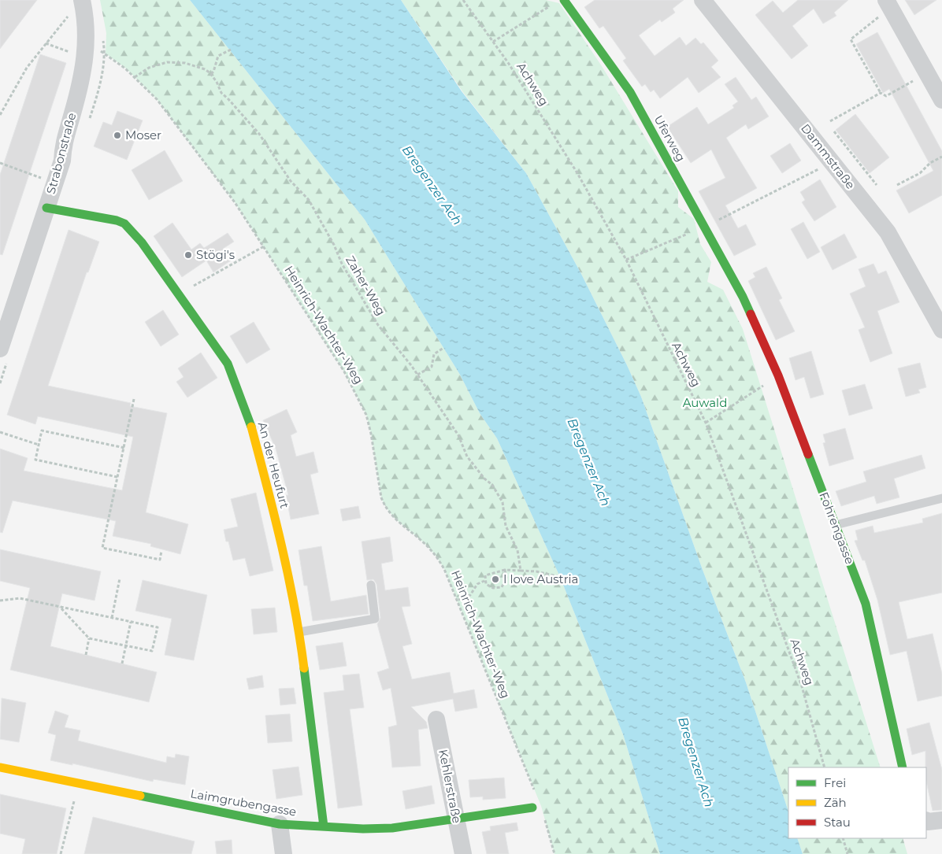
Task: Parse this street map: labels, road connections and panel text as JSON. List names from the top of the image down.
{
  "streets": {
    "street": [
      "Uferweg",
      "Strabonstraße",
      "Dammstraße",
      "An der Heufurt",
      "Fohrengasse",
      "Kehlerstraße",
      "Laimgrubengasse"
    ],
    "path": ["Achweg", "Zaher-Weg", "Heinrich-Wachter-Weg"]
  },
  "crossings": [
    ["Uferweg", "Fohrengasse"],
    ["Strabonstraße", "An der Heufurt"],
    ["An der Heufurt", "Laimgrubengasse"],
    ["Kehlerstraße", "Laimgrubengasse"]
  ],
  "water": ["Bregenzer Ach"],
  "parks": ["Auwald"],
  "places": ["Moser", "Stögi's", "I love Austria"],
  "legend": ["Frei", "Zäh", "Stau"]
}
